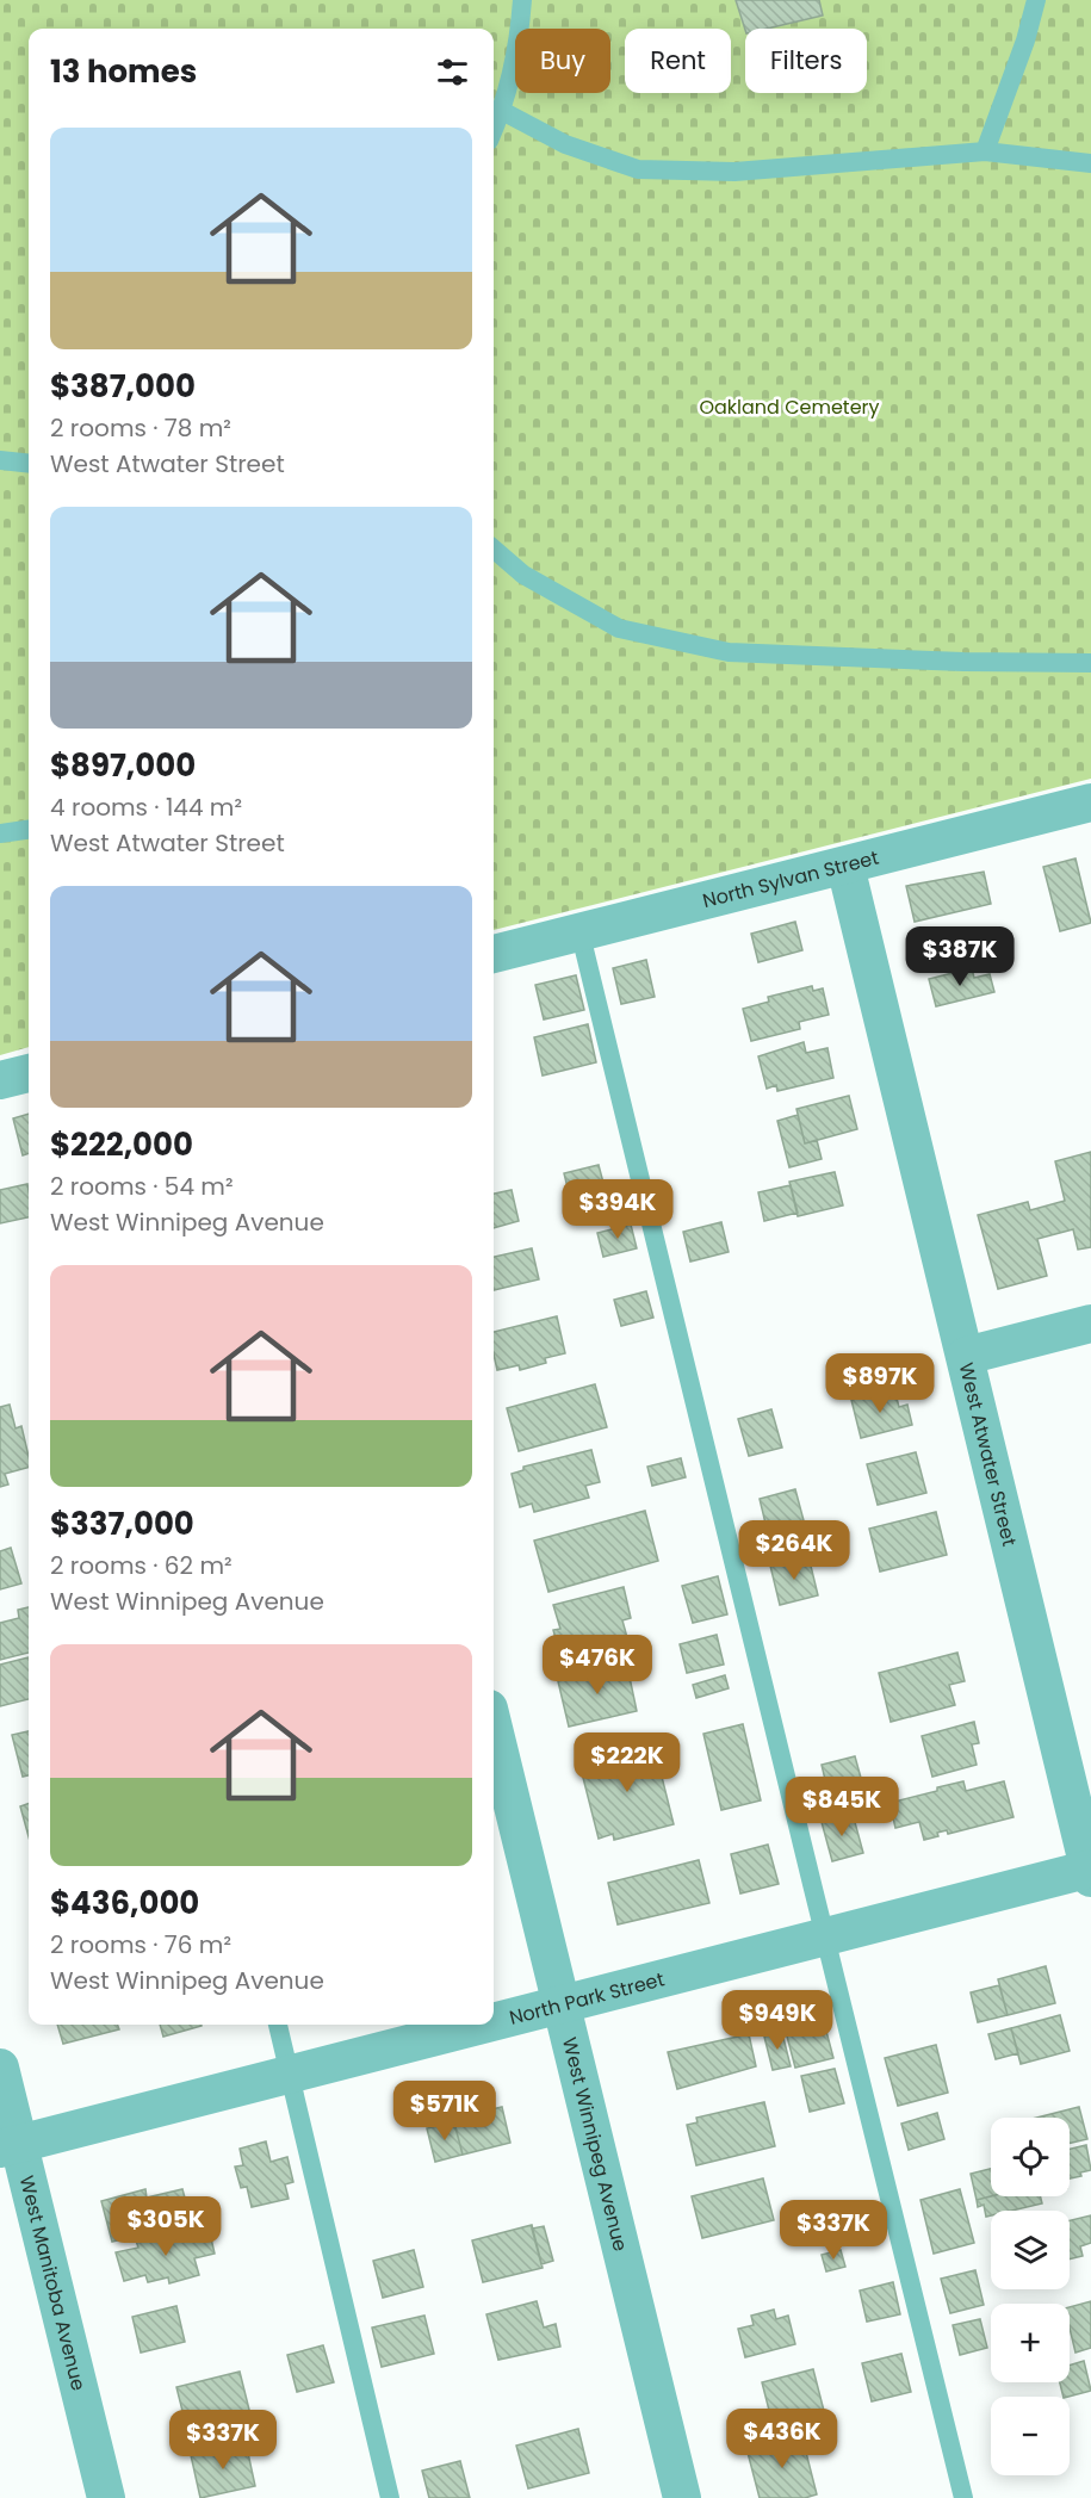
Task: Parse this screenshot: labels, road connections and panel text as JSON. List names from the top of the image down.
{
  "streets": {
    "street": [
      "North Sylvan Street",
      "West Atwater Street",
      "North Park Street",
      "West Winnipeg Avenue",
      "West Manitoba Avenue"
    ]
  },
  "crossings": [
    ["North Sylvan Street", "West Atwater Street"],
    ["West Atwater Street", "North Park Street"],
    ["North Park Street", "West Winnipeg Avenue"],
    ["North Park Street", "West Manitoba Avenue"]
  ],
  "parks": ["Oakland Cemetery"],
  "page": {
    "chip": ["Buy", "Rent", "Filters"],
    "heading": "13 homes",
    "list": [
      {
        "name": "$387,000",
        "note": "2 rooms · 78 m² · West Atwater Street"
      },
      {
        "name": "$897,000",
        "note": "4 rooms · 144 m² · West Atwater Street"
      },
      {
        "name": "$222,000",
        "note": "2 rooms · 54 m² · West Winnipeg Avenue"
      },
      {
        "name": "$337,000",
        "note": "2 rooms · 62 m² · West Winnipeg Avenue"
      },
      {
        "name": "$436,000",
        "note": "2 rooms · 76 m² · West Winnipeg Avenue"
      }
    ],
    "price": [
      "$387K",
      "$394K",
      "$897K",
      "$264K",
      "$476K",
      "$222K",
      "$845K",
      "$949K",
      "$571K",
      "$305K",
      "$337K",
      "$436K",
      "$337K"
    ],
    "map_buttons": ["+", "−"]
  }
}
